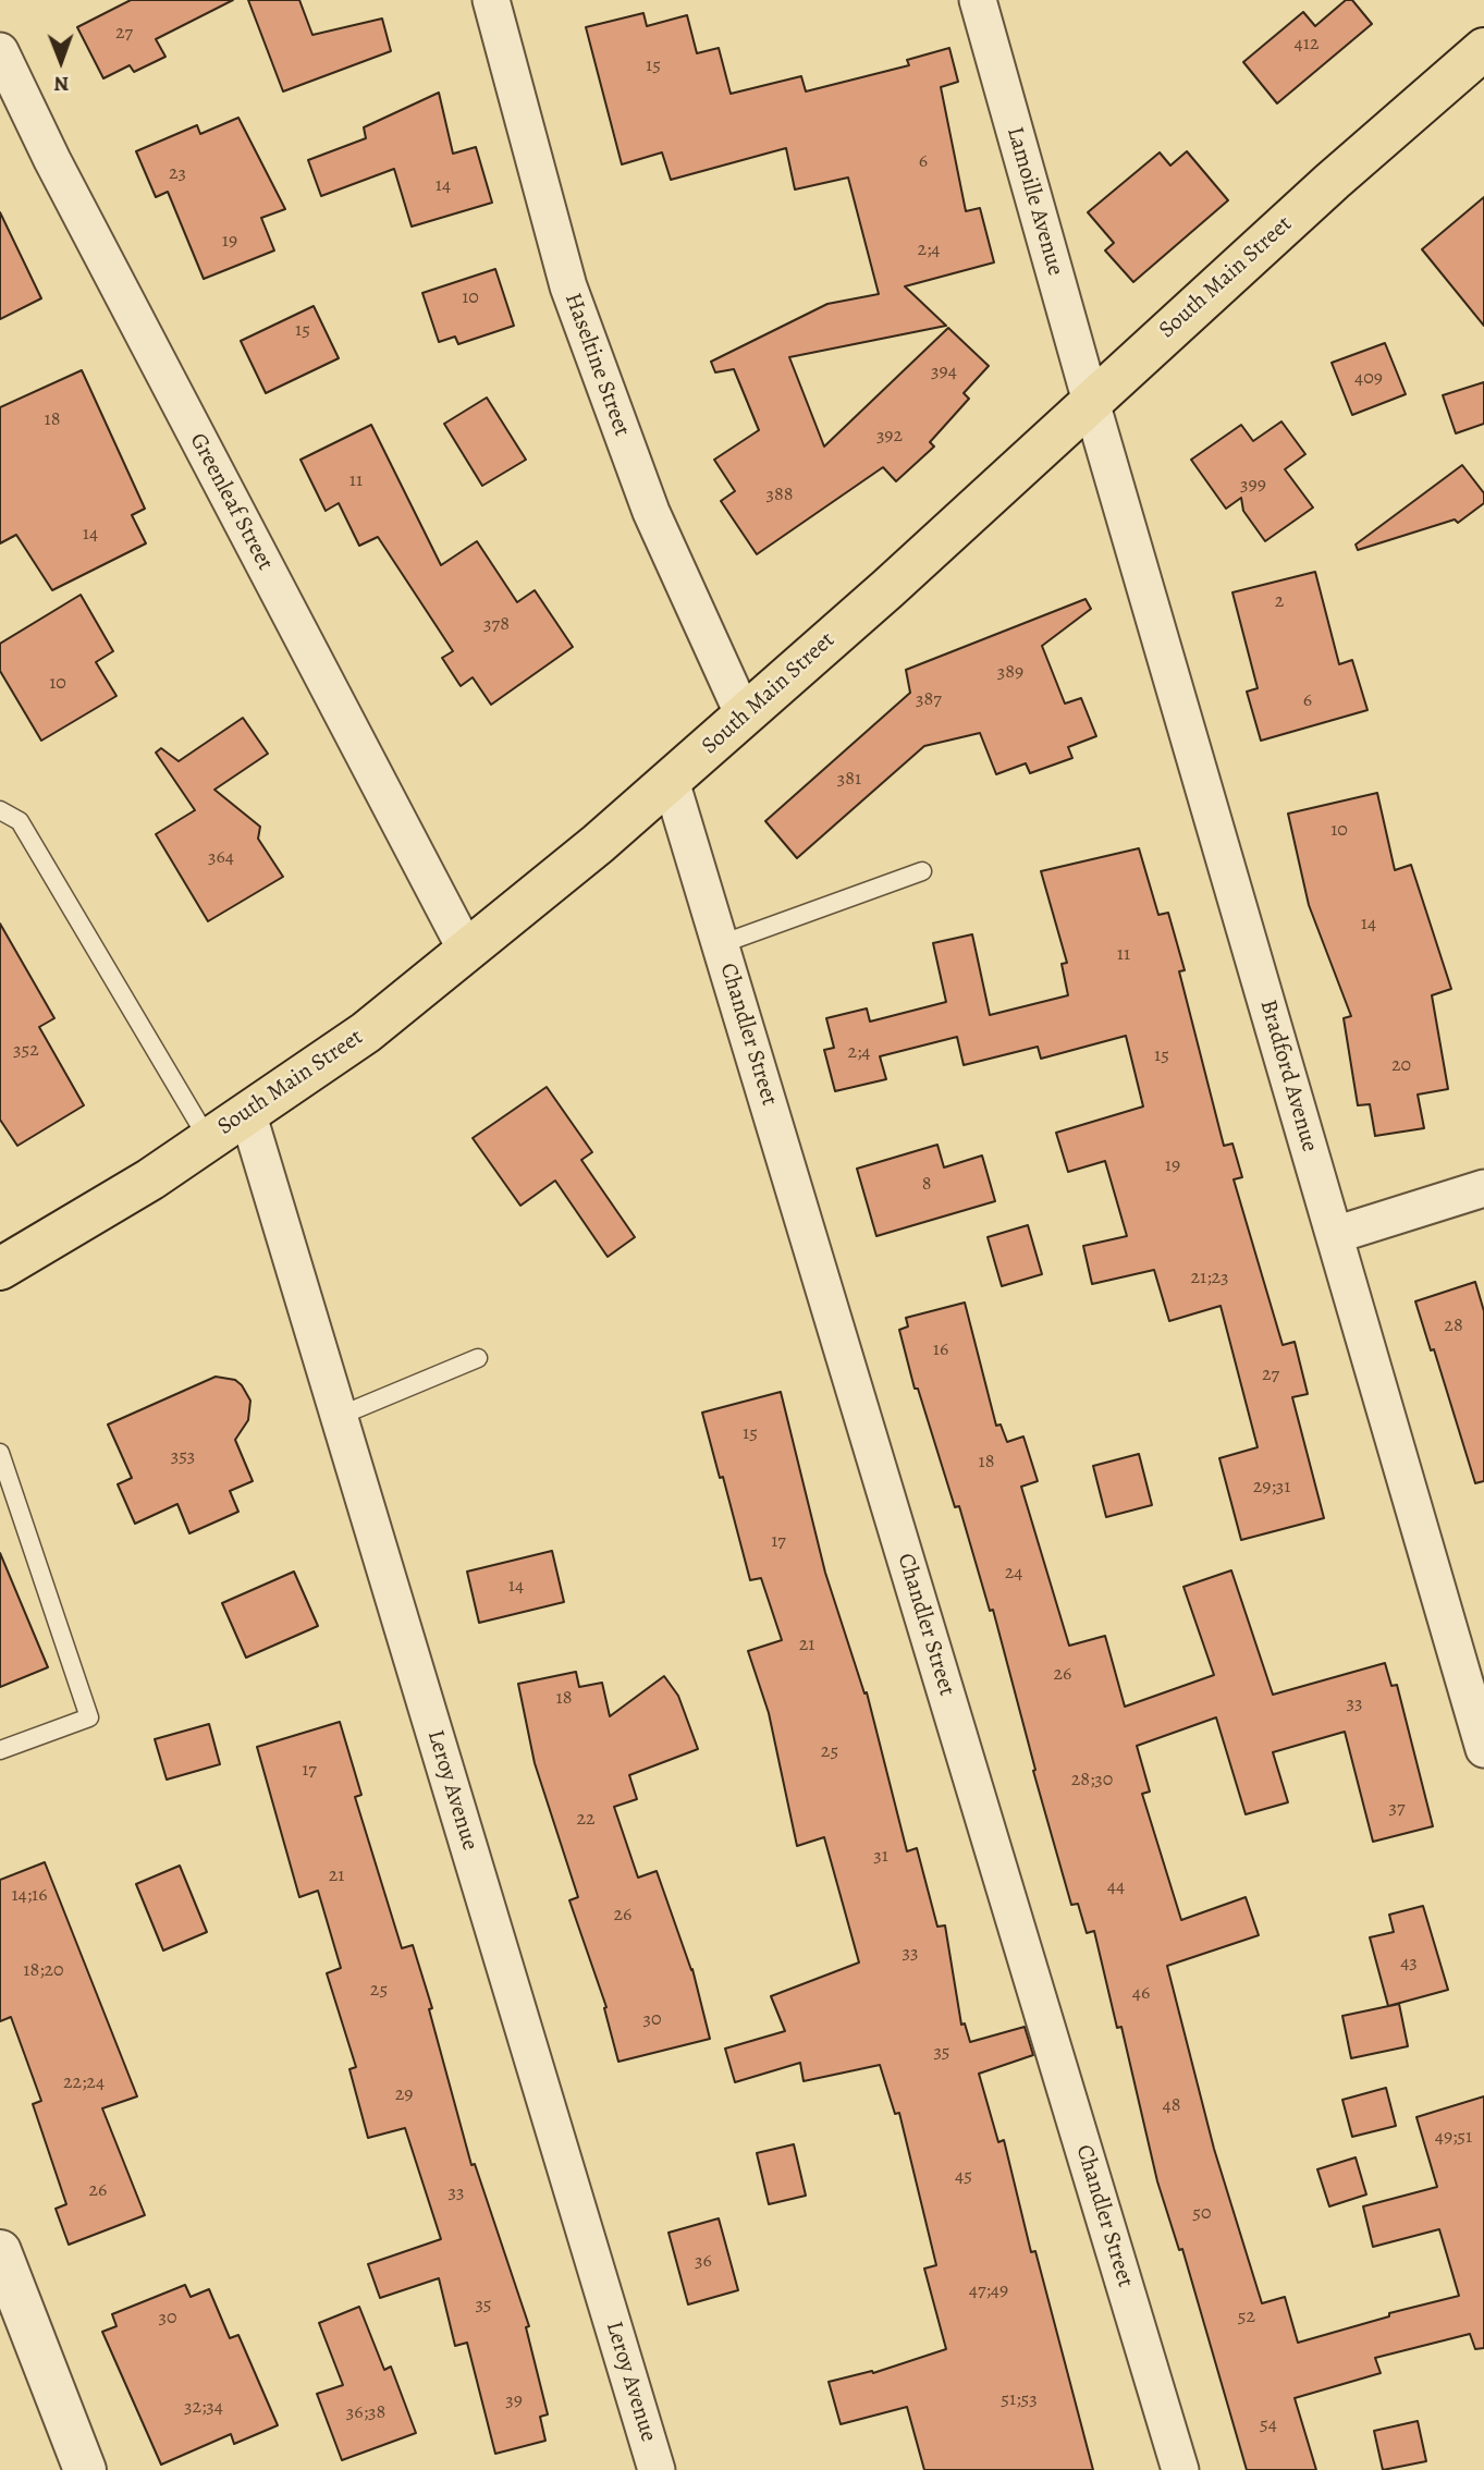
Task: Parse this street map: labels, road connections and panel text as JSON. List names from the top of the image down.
{
  "streets": {
    "main road": ["South Main Street"],
    "street": [
      "Lamoille Avenue",
      "Haseltine Street",
      "Greenleaf Street",
      "Chandler Street",
      "Bradford Avenue",
      "Leroy Avenue"
    ]
  },
  "crossings": [
    ["Lamoille Avenue", "South Main Street"],
    ["Lamoille Avenue", "Bradford Avenue"],
    ["South Main Street", "Haseltine Street"],
    ["South Main Street", "Greenleaf Street"],
    ["South Main Street", "Chandler Street"],
    ["South Main Street", "Bradford Avenue"],
    ["South Main Street", "Leroy Avenue"]
  ],
  "house_numbers": [
    "27",
    "412",
    "15",
    "6",
    "23",
    "14",
    "19",
    "2;4",
    "10",
    "15",
    "394",
    "409",
    "18",
    "392",
    "11",
    "399",
    "388",
    "14",
    "2",
    "378",
    "389",
    "10",
    "387",
    "6",
    "381",
    "10",
    "364",
    "14",
    "11",
    "352",
    "2;4",
    "15",
    "20",
    "19",
    "8",
    "21;23",
    "28",
    "16",
    "27",
    "15",
    "353",
    "18",
    "29;31",
    "17",
    "24",
    "14",
    "21",
    "26",
    "18",
    "33",
    "25",
    "17",
    "28;30",
    "37",
    "22",
    "31",
    "21",
    "44",
    "14;16",
    "26",
    "33",
    "43",
    "18;20",
    "25",
    "46",
    "30",
    "35",
    "22;24",
    "29",
    "48",
    "49;51",
    "45",
    "26",
    "33",
    "50",
    "36",
    "47;49",
    "35",
    "52",
    "30",
    "51;53",
    "39",
    "32;34",
    "36;38",
    "54"
  ],
  "north": "bottom"
}
